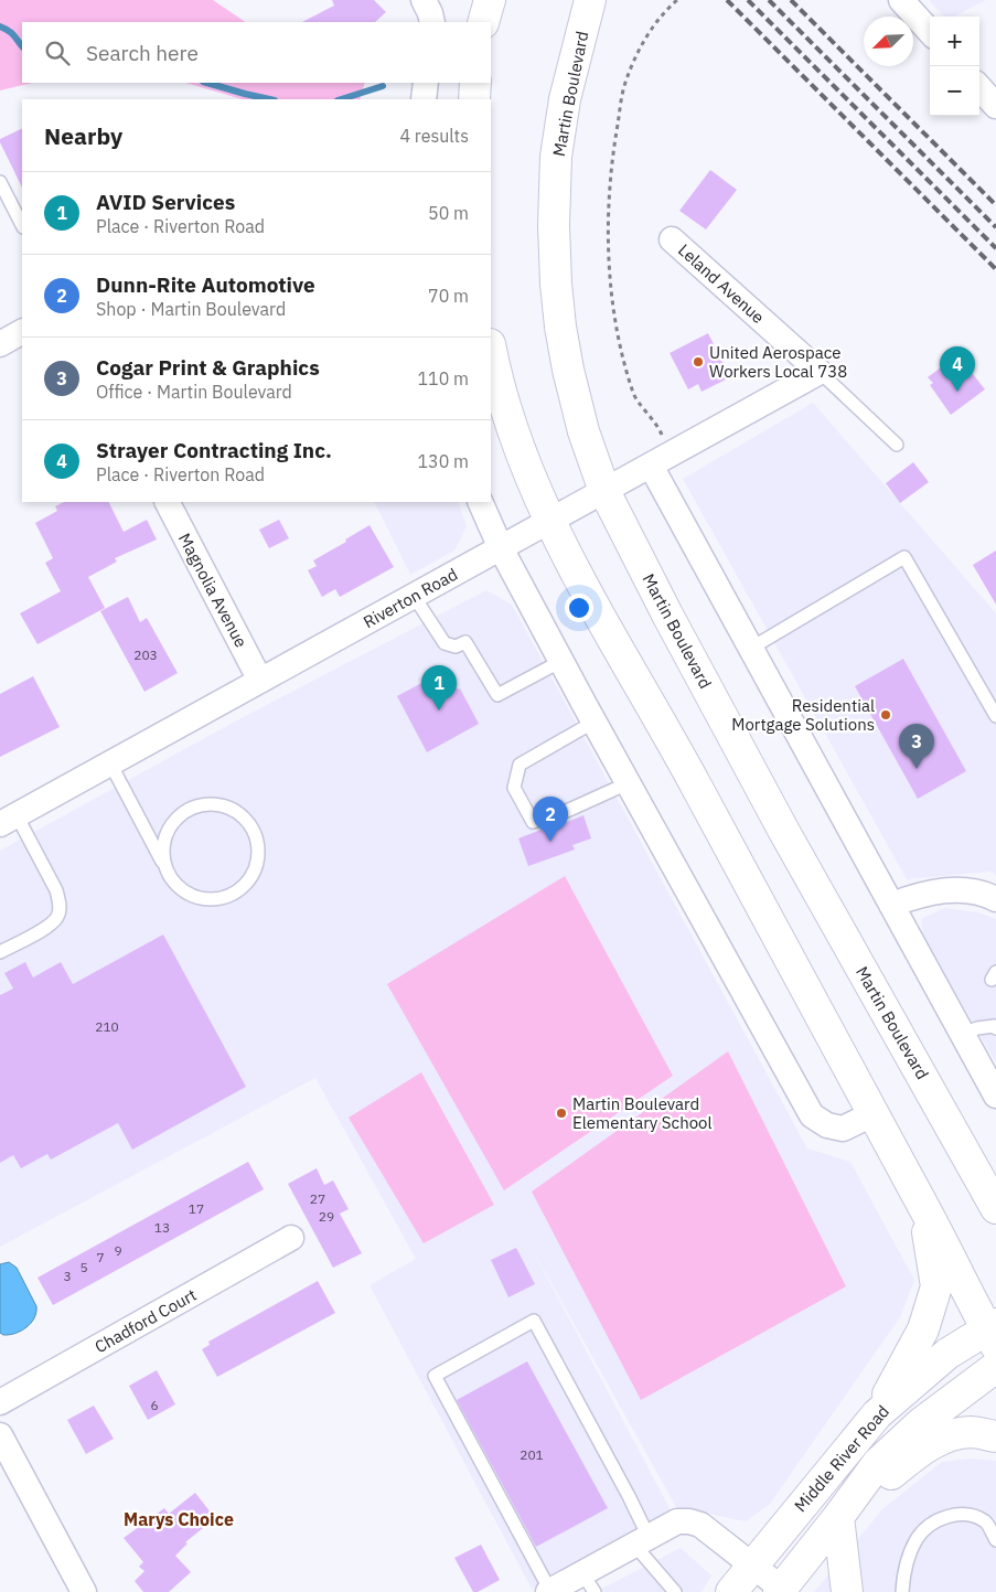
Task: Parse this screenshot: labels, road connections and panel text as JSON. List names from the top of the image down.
{
  "streets": {
    "main road": ["Martin Boulevard", "Middle River Road"],
    "street": [
      "Leland Avenue",
      "Magnolia Avenue",
      "Riverton Road",
      "Chadford Court"
    ]
  },
  "crossings": [
    ["Martin Boulevard", "Riverton Road"],
    ["Leland Avenue", "Riverton Road"],
    ["Magnolia Avenue", "Riverton Road"]
  ],
  "districts": ["Marys Choice"],
  "places": ["United Aerospace Workers Local 738", "Residential Mortgage Solutions", "Martin Boulevard Elementary School"],
  "house_numbers": [
    "203",
    "210",
    "27",
    "17",
    "29",
    "13",
    "9",
    "7",
    "5",
    "3",
    "6",
    "201"
  ],
  "north": "bottom left",
  "page": {
    "map_buttons": ["+", "−"],
    "search": "Search here",
    "heading": ["Nearby", "4 results"],
    "list": [
      {
        "mark": "1",
        "name": "AVID Services",
        "note": "Place · Riverton Road",
        "value": "50 m"
      },
      {
        "mark": "2",
        "name": "Dunn-Rite Automotive",
        "note": "Shop · Martin Boulevard",
        "value": "70 m"
      },
      {
        "mark": "3",
        "name": "Cogar Print & Graphics",
        "note": "Office · Martin Boulevard",
        "value": "110 m"
      },
      {
        "mark": "4",
        "name": "Strayer Contracting Inc.",
        "note": "Place · Riverton Road",
        "value": "130 m"
      }
    ],
    "pins": [
      "4",
      "1",
      "3",
      "2"
    ]
  }
}
